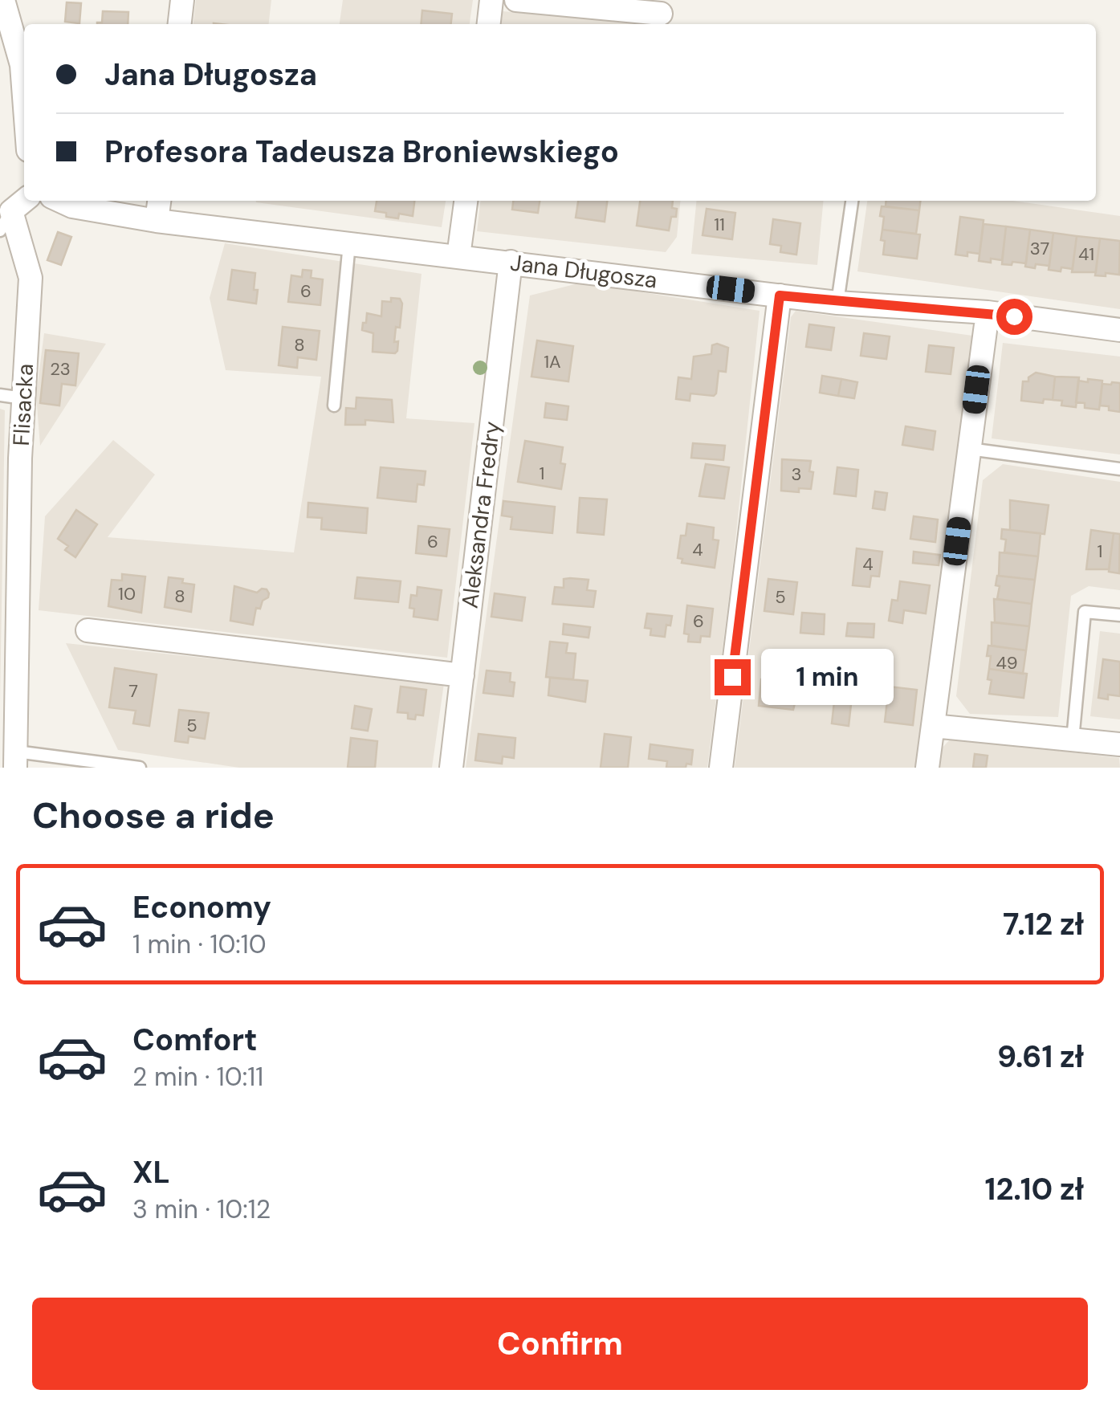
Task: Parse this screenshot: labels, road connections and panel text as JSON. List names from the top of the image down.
{
  "streets": {
    "street": ["Jana Długosza", "Flisacka", "Aleksandra Fredry"]
  },
  "crossings": [
    ["Jana Długosza", "Aleksandra Fredry"]
  ],
  "house_numbers": [
    "11",
    "37",
    "41",
    "6",
    "8",
    "1A",
    "23",
    "1",
    "3",
    "6",
    "4",
    "1",
    "4",
    "10",
    "8",
    "5",
    "6",
    "49",
    "7",
    "5"
  ],
  "page": {
    "banner": ["Jana Długosza", "Profesora Tadeusza Broniewskiego"],
    "bubble": "1 min",
    "heading": "Choose a ride",
    "list": [
      {
        "name": "Economy",
        "note": "1 min · 10:10",
        "value": "7.12 zł"
      },
      {
        "name": "Comfort",
        "note": "2 min · 10:11",
        "value": "9.61 zł"
      },
      {
        "name": "XL",
        "note": "3 min · 10:12",
        "value": "12.10 zł"
      }
    ],
    "buttons": "Confirm"
  }
}
